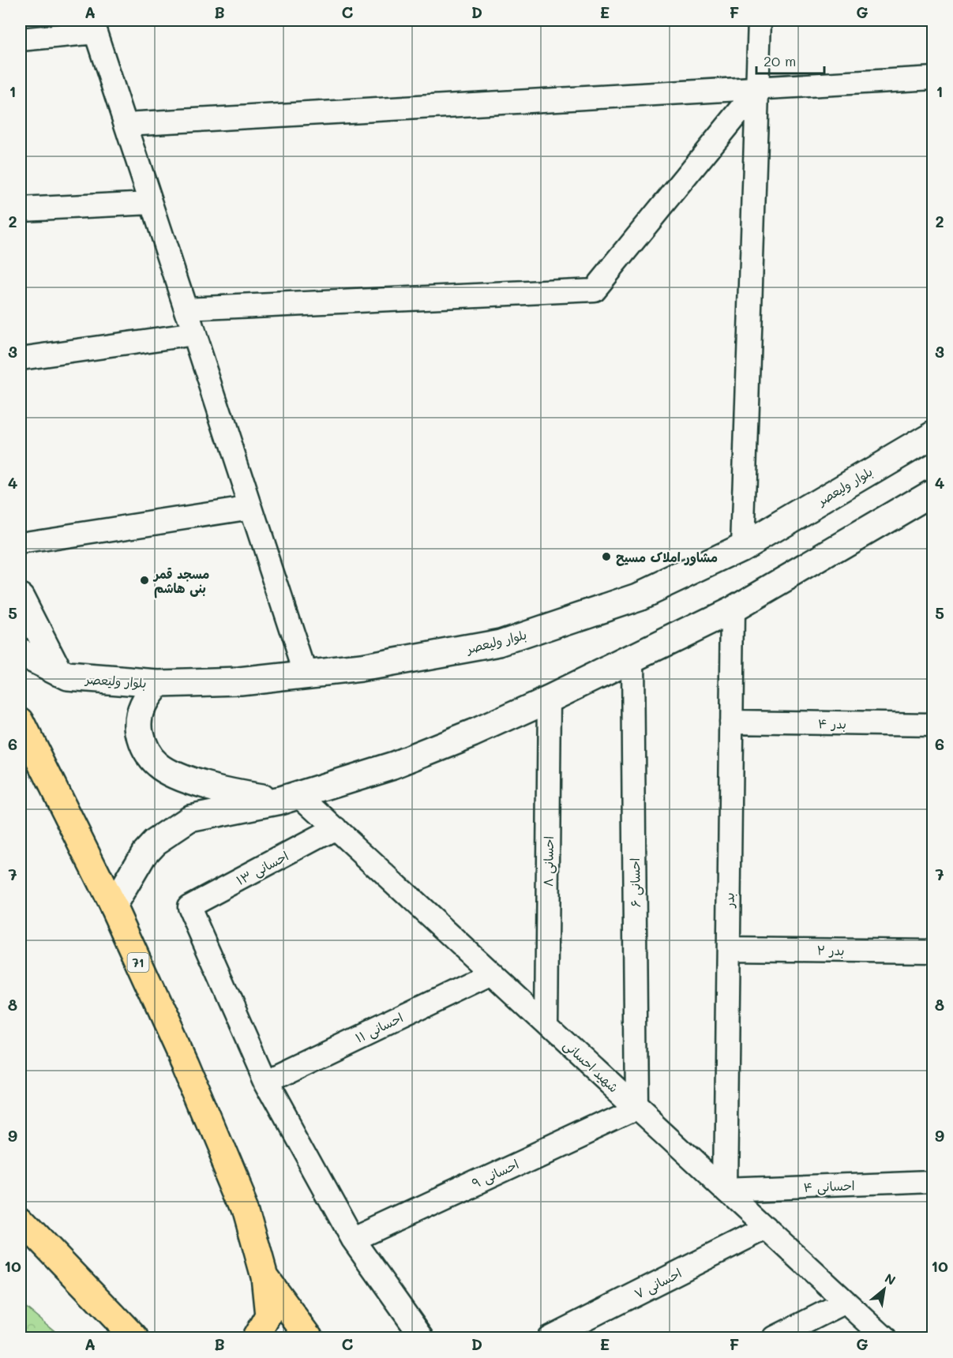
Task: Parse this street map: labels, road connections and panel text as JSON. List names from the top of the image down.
{
  "streets": {
    "highway": ["71"],
    "main road": ["بلوار ولیعصر"],
    "street": [
      "بدر ۴",
      "احسانی ۸",
      "احسانی ۱۳",
      "احسانی ۶",
      "بدر",
      "بدر ۲",
      "احسانی ۱۱",
      "شهید احسانی",
      "احسانی ۹",
      "احسانی ۴",
      "احسانی ۷"
    ]
  },
  "crossings": [
    ["بدر ۴", "بدر"],
    ["احسانی ۸", "شهید احسانی"],
    ["احسانی ۱۳", "احسانی ۱۱"],
    ["احسانی ۱۳", "شهید احسانی"],
    ["احسانی ۶", "شهید احسانی"],
    ["احسانی ۶", "احسانی ۹"],
    ["بدر", "بدر ۲"],
    ["بدر", "شهید احسانی"],
    ["بدر", "احسانی ۴"],
    ["احسانی ۱۱", "شهید احسانی"],
    ["شهید احسانی", "احسانی ۹"],
    ["شهید احسانی", "احسانی ۴"],
    ["شهید احسانی", "احسانی ۷"]
  ],
  "places": ["مشاور املاک مسیح", "مسجد قمر بنی هاشم"],
  "scale_bar": "20 m",
  "north": "top right",
  "grid": {
    "columns": [
      "A",
      "B",
      "C",
      "D",
      "E",
      "F",
      "G"
    ],
    "rows": [
      "1",
      "2",
      "3",
      "4",
      "5",
      "6",
      "7",
      "8",
      "9",
      "10"
    ]
  }
}
